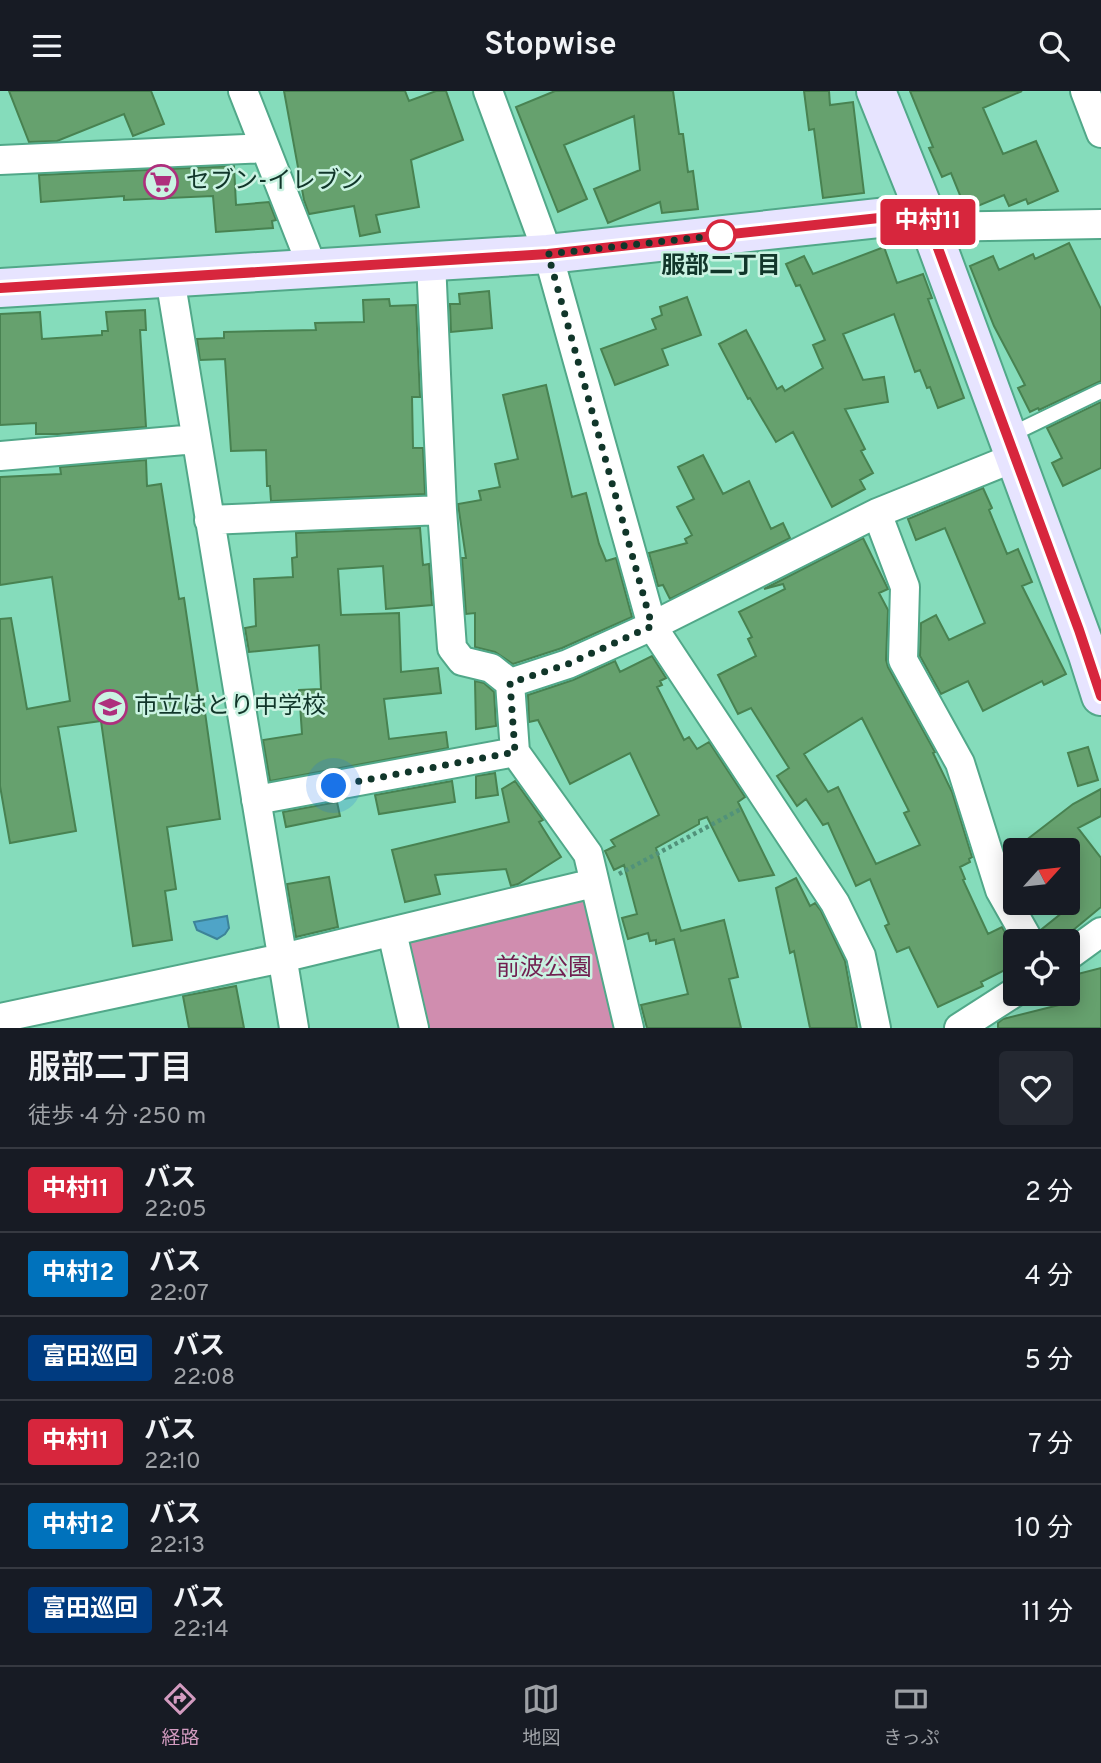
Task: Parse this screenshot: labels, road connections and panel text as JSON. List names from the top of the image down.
{
  "parks": ["前波公園"],
  "places": {
    "supermarket": ["セブン-イレブン"],
    "other": ["服部二丁目"],
    "school or university": ["市立はとり中学校"]
  },
  "lines": ["bus line 中村11"],
  "north": "top right",
  "page": {
    "header": "Stopwise",
    "on_map": "中村11",
    "heading": ["服部二丁目", "徒歩 · 4 分 · 250 m"],
    "list": [
      {
        "mark": "中村11",
        "name": "バス",
        "note": "22:05",
        "value": "2 分"
      },
      {
        "mark": "中村12",
        "name": "バス",
        "note": "22:07",
        "value": "4 分"
      },
      {
        "mark": "富田巡回",
        "name": "バス",
        "note": "22:08",
        "value": "5 分"
      },
      {
        "mark": "中村11",
        "name": "バス",
        "note": "22:10",
        "value": "7 分"
      },
      {
        "mark": "中村12",
        "name": "バス",
        "note": "22:13",
        "value": "10 分"
      },
      {
        "mark": "富田巡回",
        "name": "バス",
        "note": "22:14",
        "value": "11 分"
      }
    ],
    "tabs": ["経路", "地図", "きっぷ"]
  }
}
